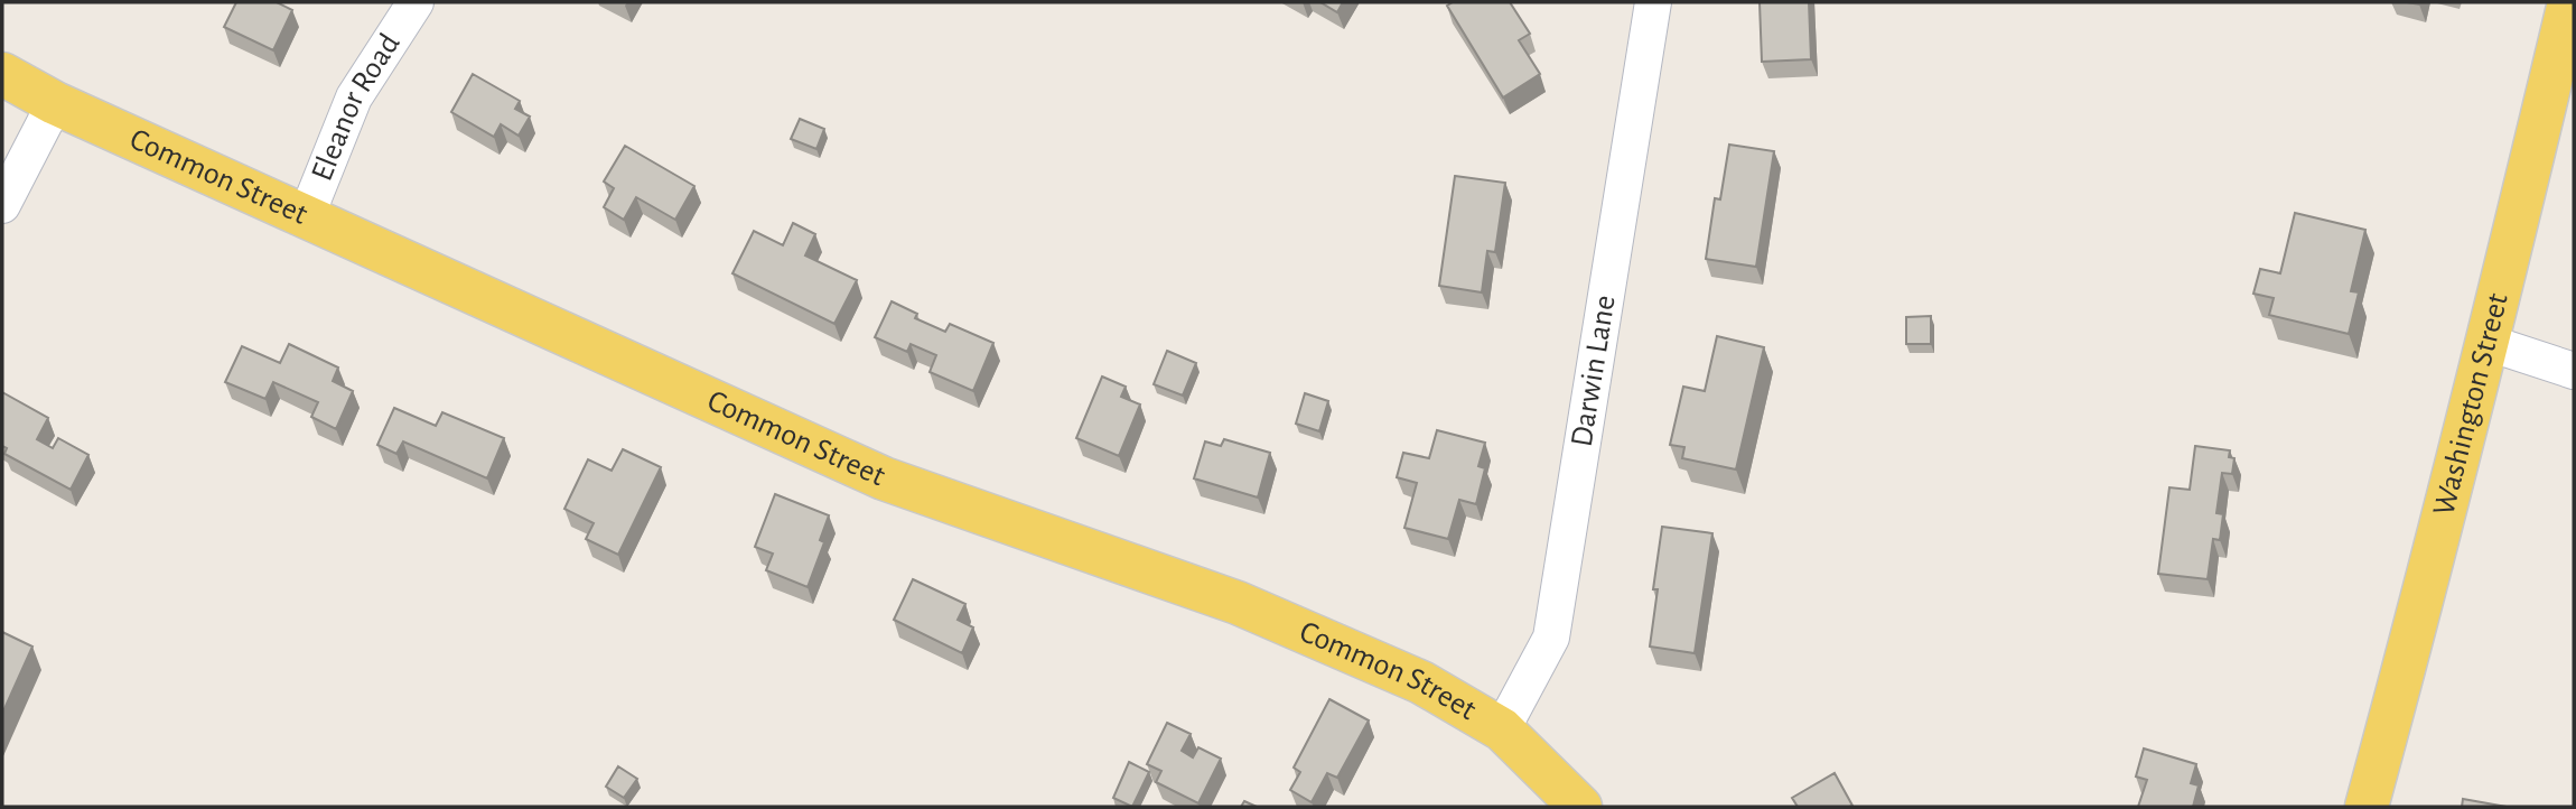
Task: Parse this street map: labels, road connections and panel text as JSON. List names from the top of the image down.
{
  "streets": {
    "main road": ["Common Street", "Washington Street"],
    "street": ["Eleanor Road", "Darwin Lane"]
  },
  "crossings": [
    ["Eleanor Road", "Common Street"],
    ["Common Street", "Darwin Lane"]
  ]
}
